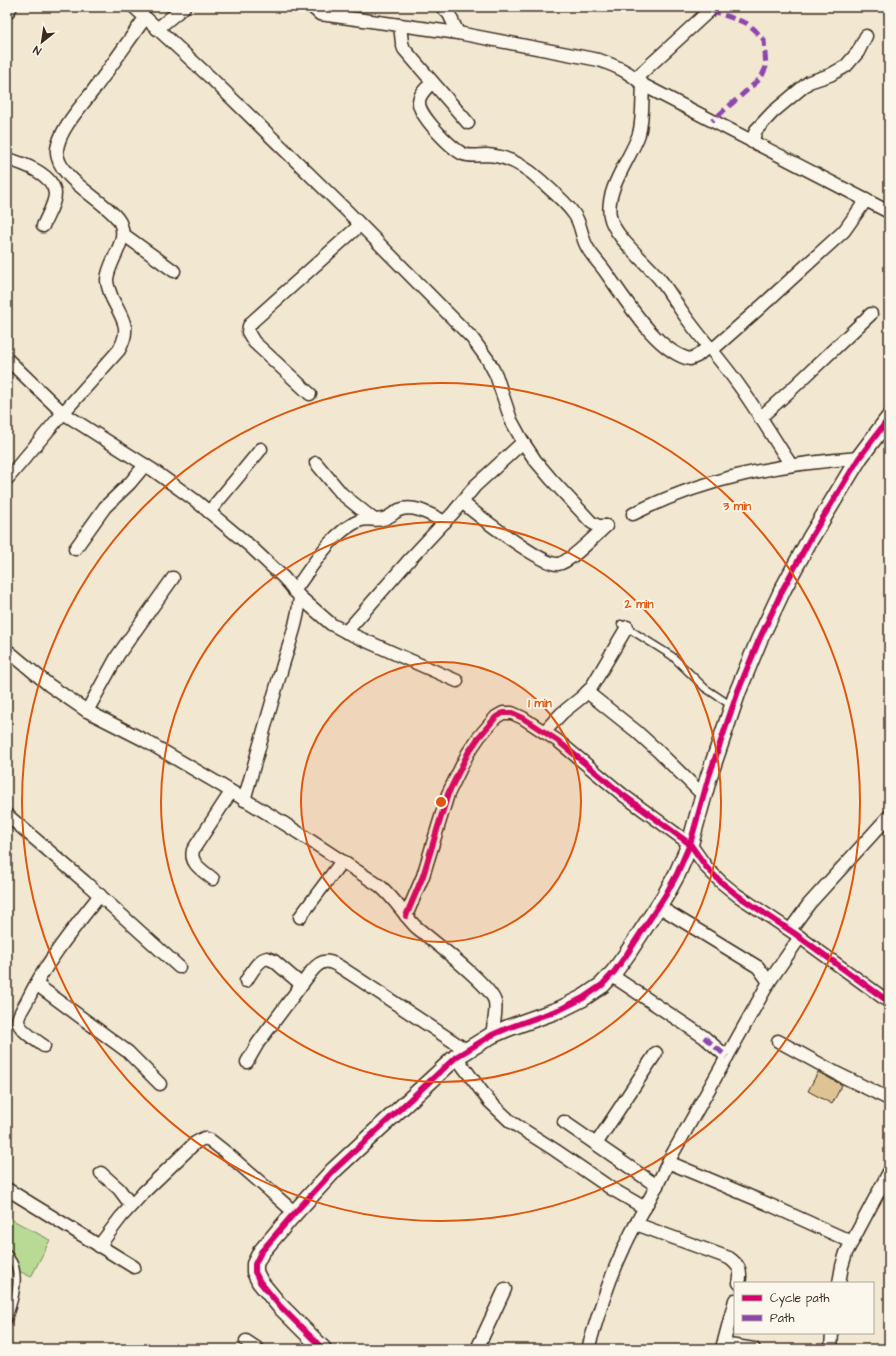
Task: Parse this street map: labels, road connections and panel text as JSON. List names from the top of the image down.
{
  "legend": ["Cycle path", "Path"],
  "north": "bottom left",
  "rings": ["3 min", "2 min", "1 min"]
}
